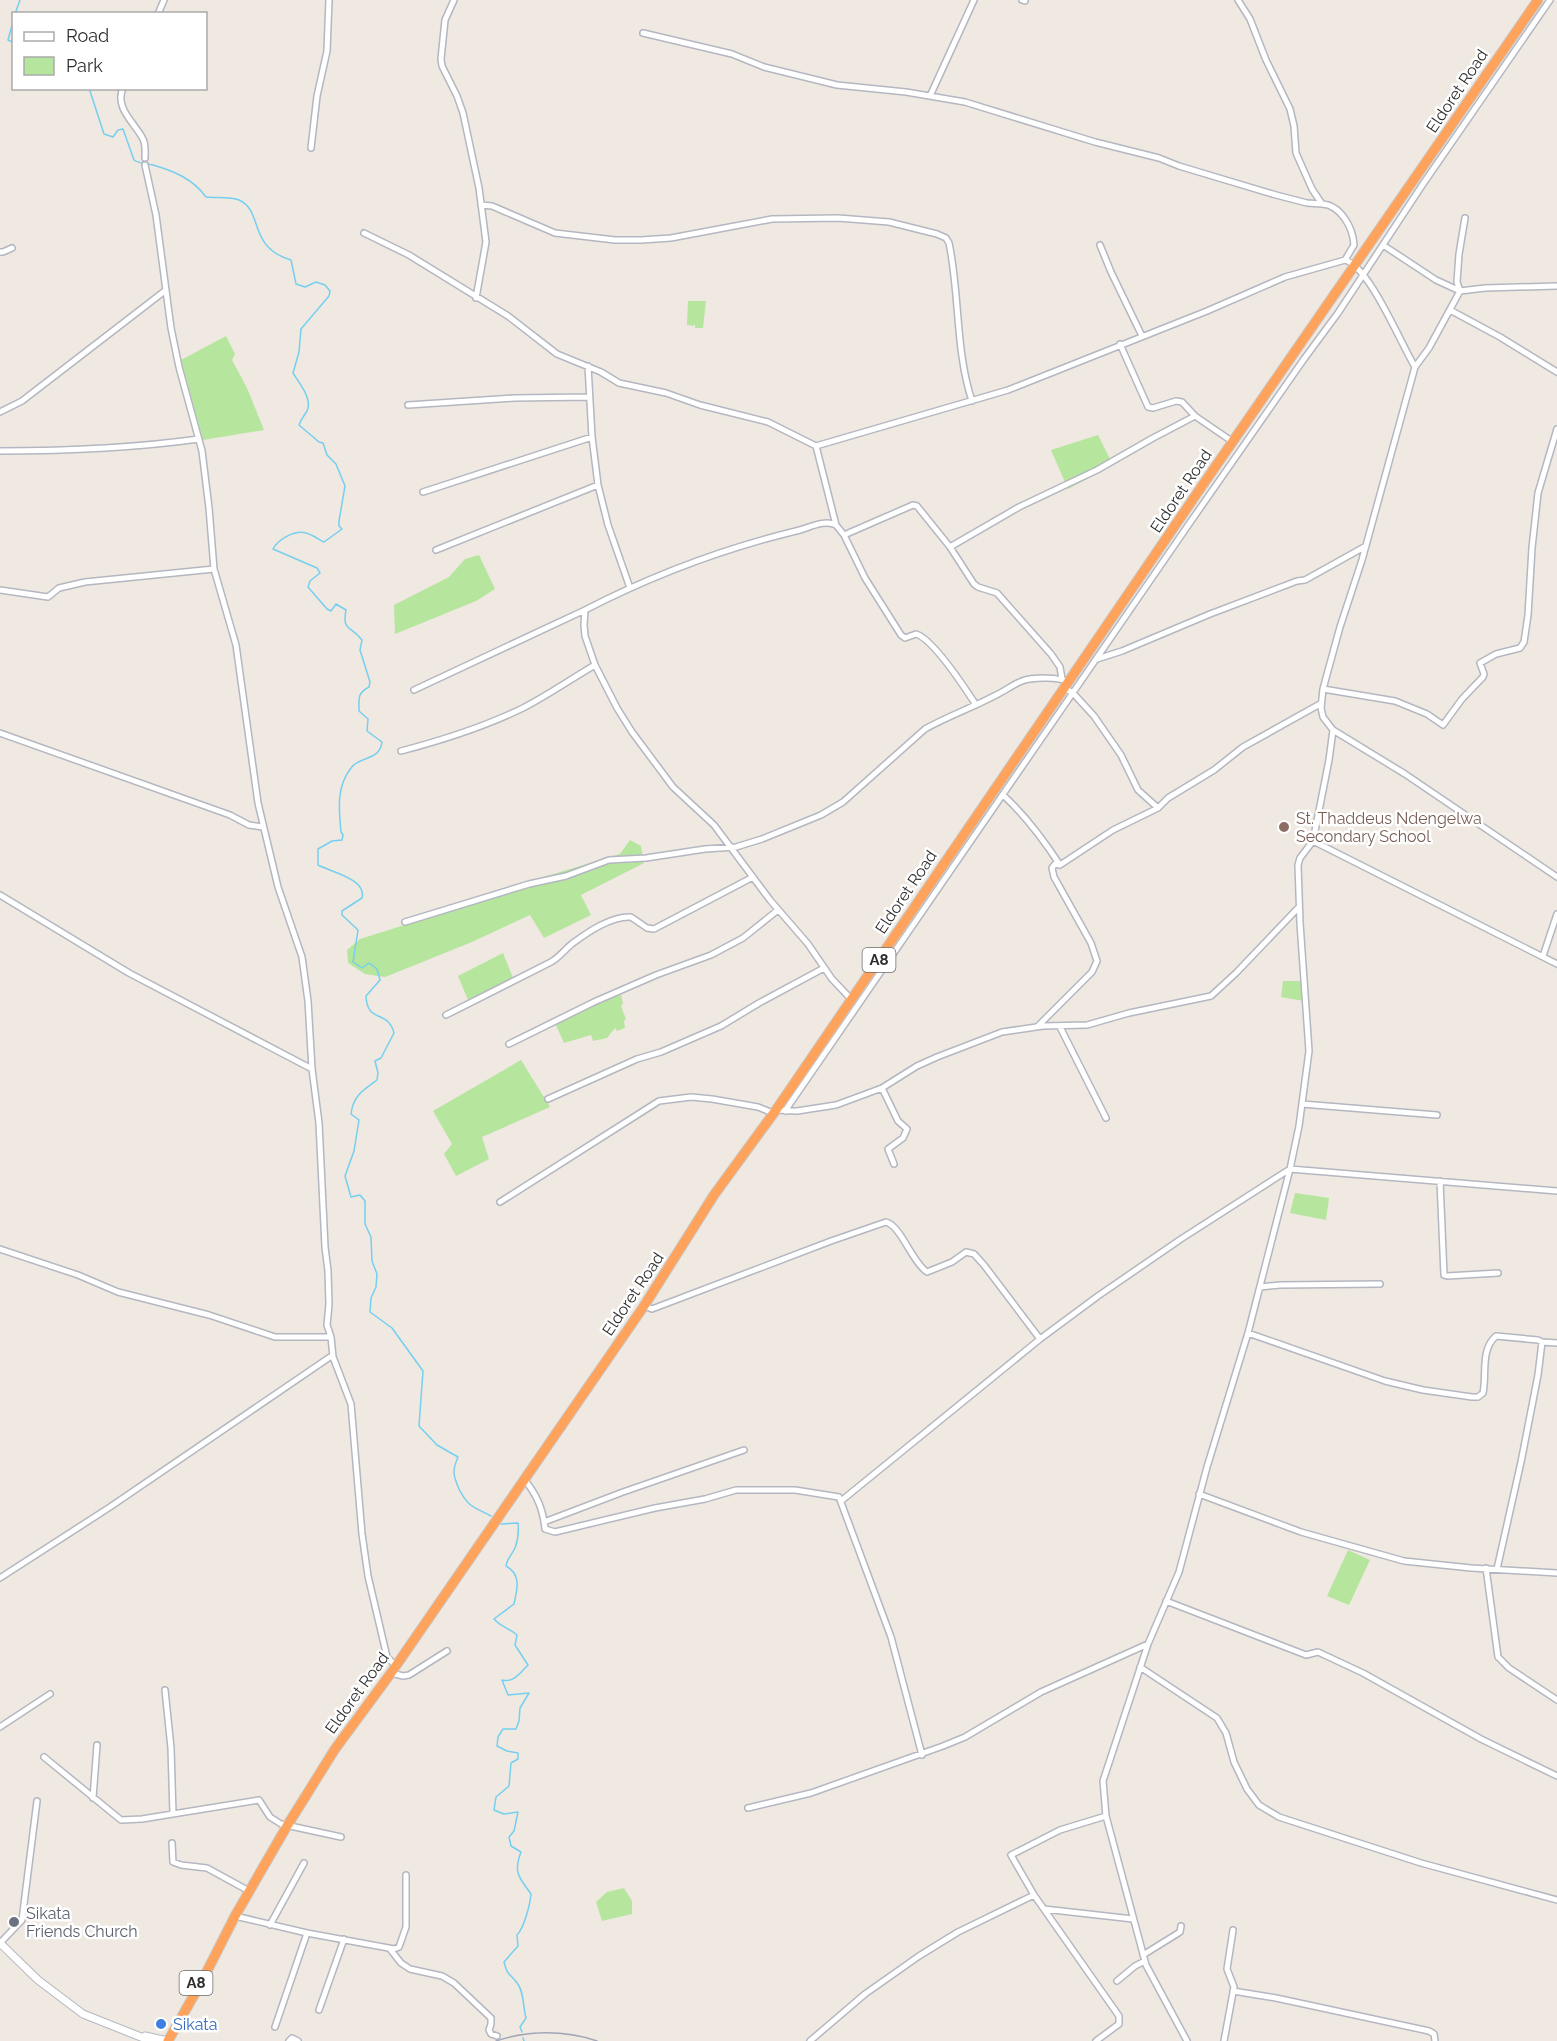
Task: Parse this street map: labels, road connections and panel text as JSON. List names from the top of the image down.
{
  "streets": {
    "highway": ["Eldoret Road", "A8"]
  },
  "places": ["St. Thaddeus Ndengelwa Secondary School", "Sikata Friends Church", "Sikata"],
  "legend": ["Road", "Park"]
}
